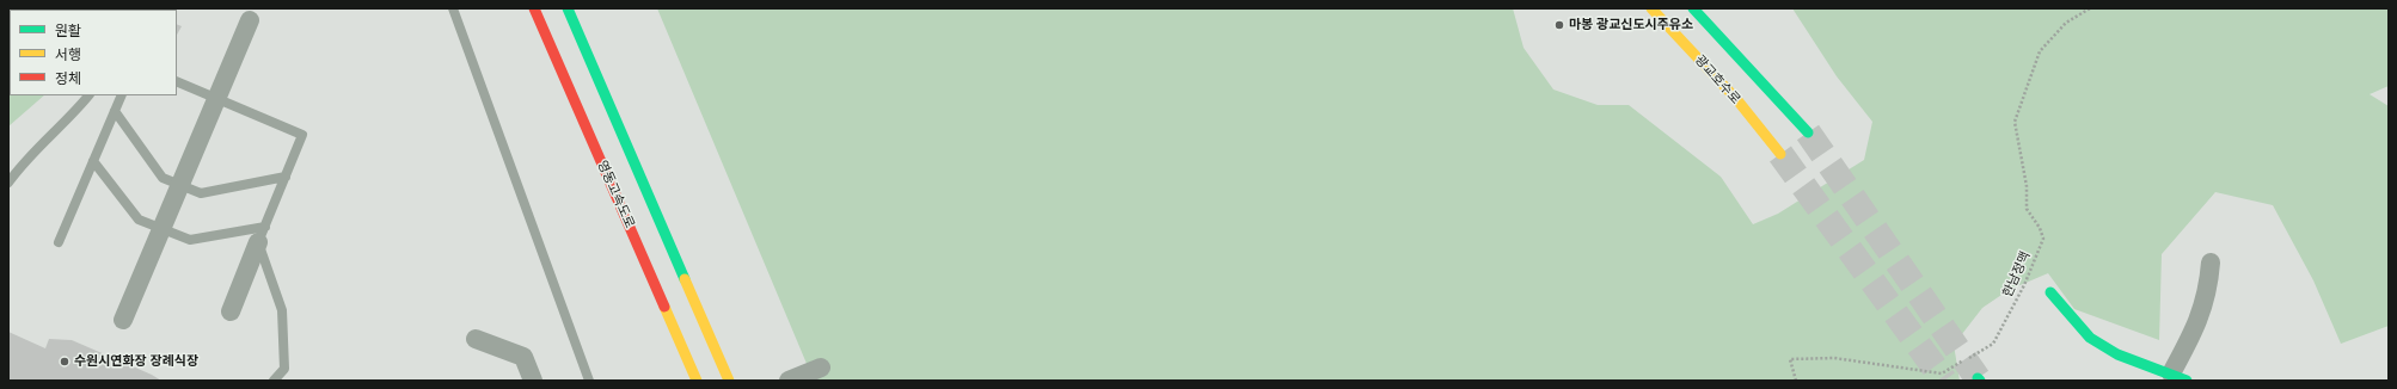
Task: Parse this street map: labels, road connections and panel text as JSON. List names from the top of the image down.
{
  "streets": {
    "main road": ["광교호수로", "영동고속도로"],
    "path": ["한남정맥"]
  },
  "places": ["마봉 광교신도시주유소", "수원시연화장 장례식장"],
  "legend": ["원활", "서행", "정체"]
}
